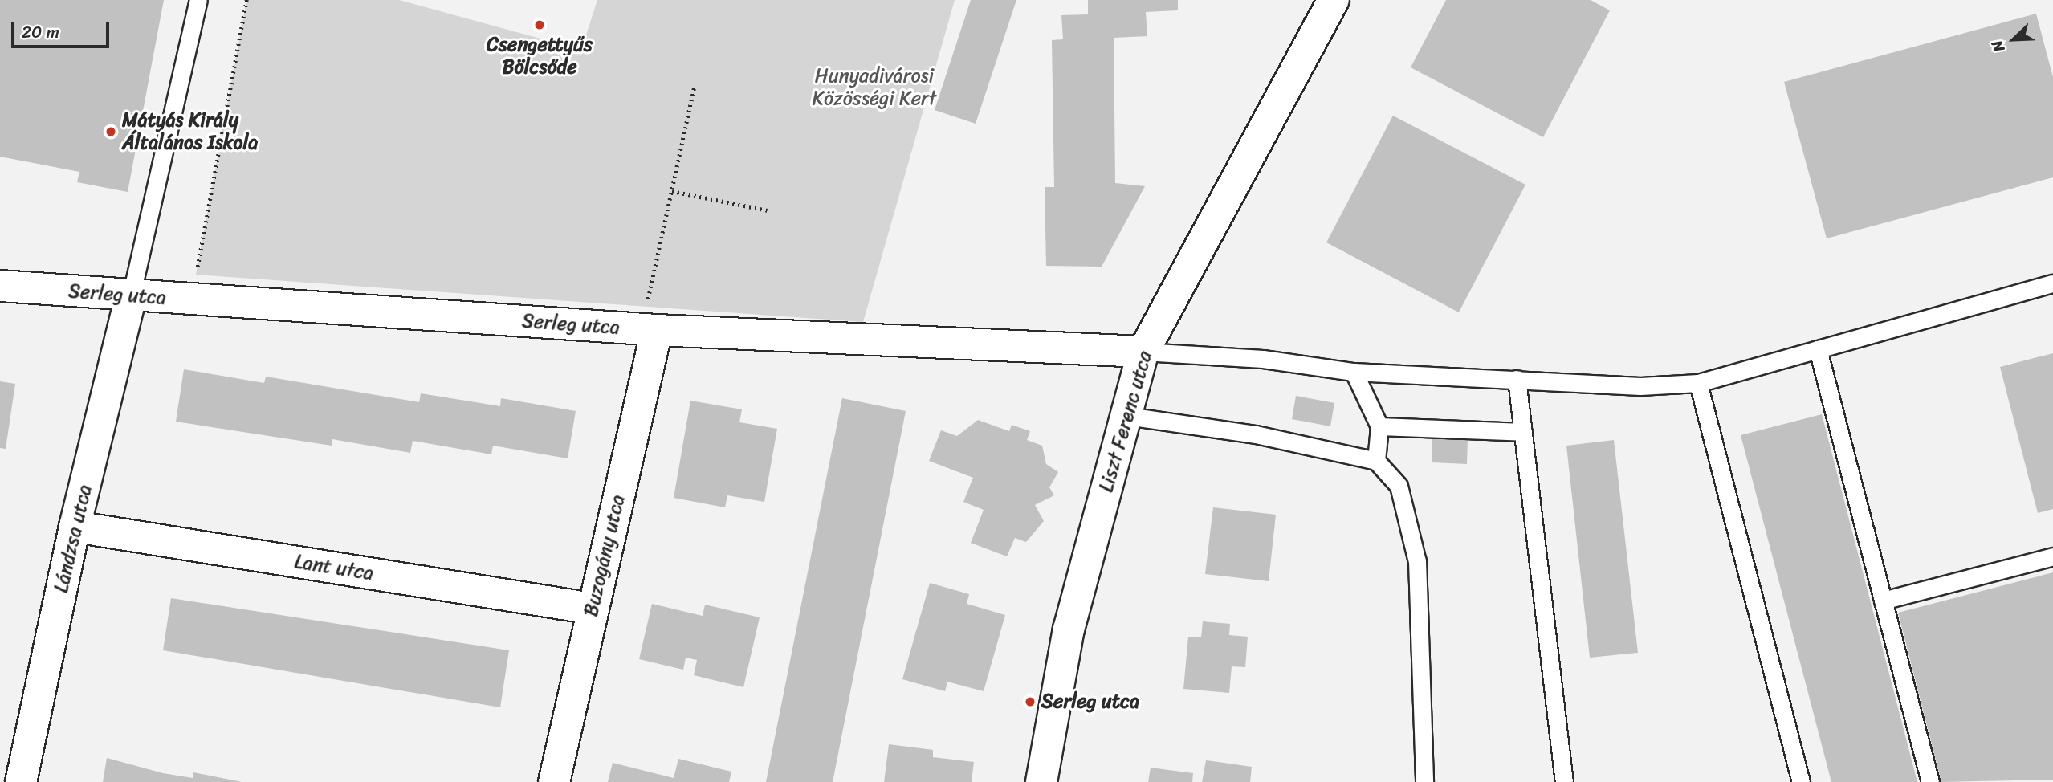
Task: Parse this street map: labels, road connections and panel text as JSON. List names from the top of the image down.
{
  "streets": {
    "street": [
      "Serleg utca",
      "Liszt Ferenc utca",
      "Lándzsa utca",
      "Buzogány utca",
      "Lant utca"
    ]
  },
  "crossings": [
    ["Serleg utca", "Liszt Ferenc utca"],
    ["Serleg utca", "Lándzsa utca"],
    ["Serleg utca", "Buzogány utca"],
    ["Lándzsa utca", "Lant utca"],
    ["Buzogány utca", "Lant utca"]
  ],
  "parks": ["Hunyadivárosi Közösségi Kert"],
  "places": ["Csengettyűs Bölcsőde", "Mátyás Király Általános Iskola", "Serleg utca"],
  "scale_bar": "20 m",
  "north": "bottom left"
}
